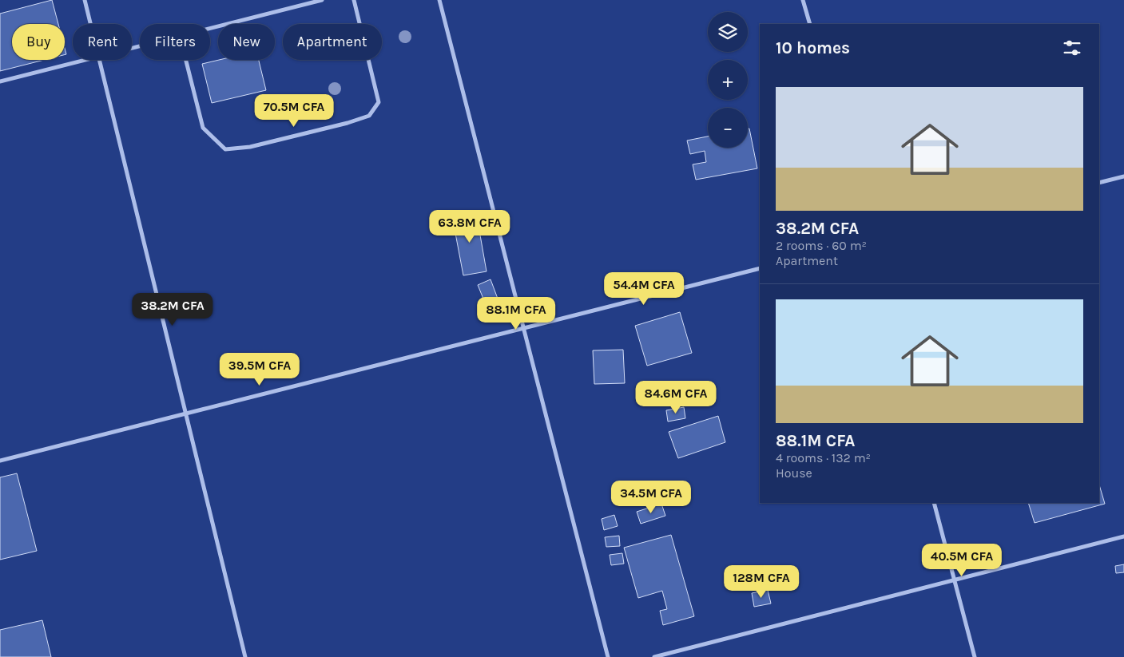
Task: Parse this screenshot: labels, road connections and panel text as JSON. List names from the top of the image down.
{
  "page": {
    "map_buttons": ["+", "−"],
    "chip": [
      "Buy",
      "Rent",
      "Filters",
      "New",
      "Apartment"
    ],
    "heading": "10 homes",
    "list": [
      {
        "name": "38.2M CFA",
        "note": "2 rooms · 60 m² · Apartment"
      },
      {
        "name": "88.1M CFA",
        "note": "4 rooms · 132 m² · House"
      }
    ],
    "price": [
      "70.5M CFA",
      "63.8M CFA",
      "54.4M CFA",
      "38.2M CFA",
      "88.1M CFA",
      "39.5M CFA",
      "84.6M CFA",
      "34.5M CFA",
      "40.5M CFA",
      "128M CFA"
    ]
  }
}
